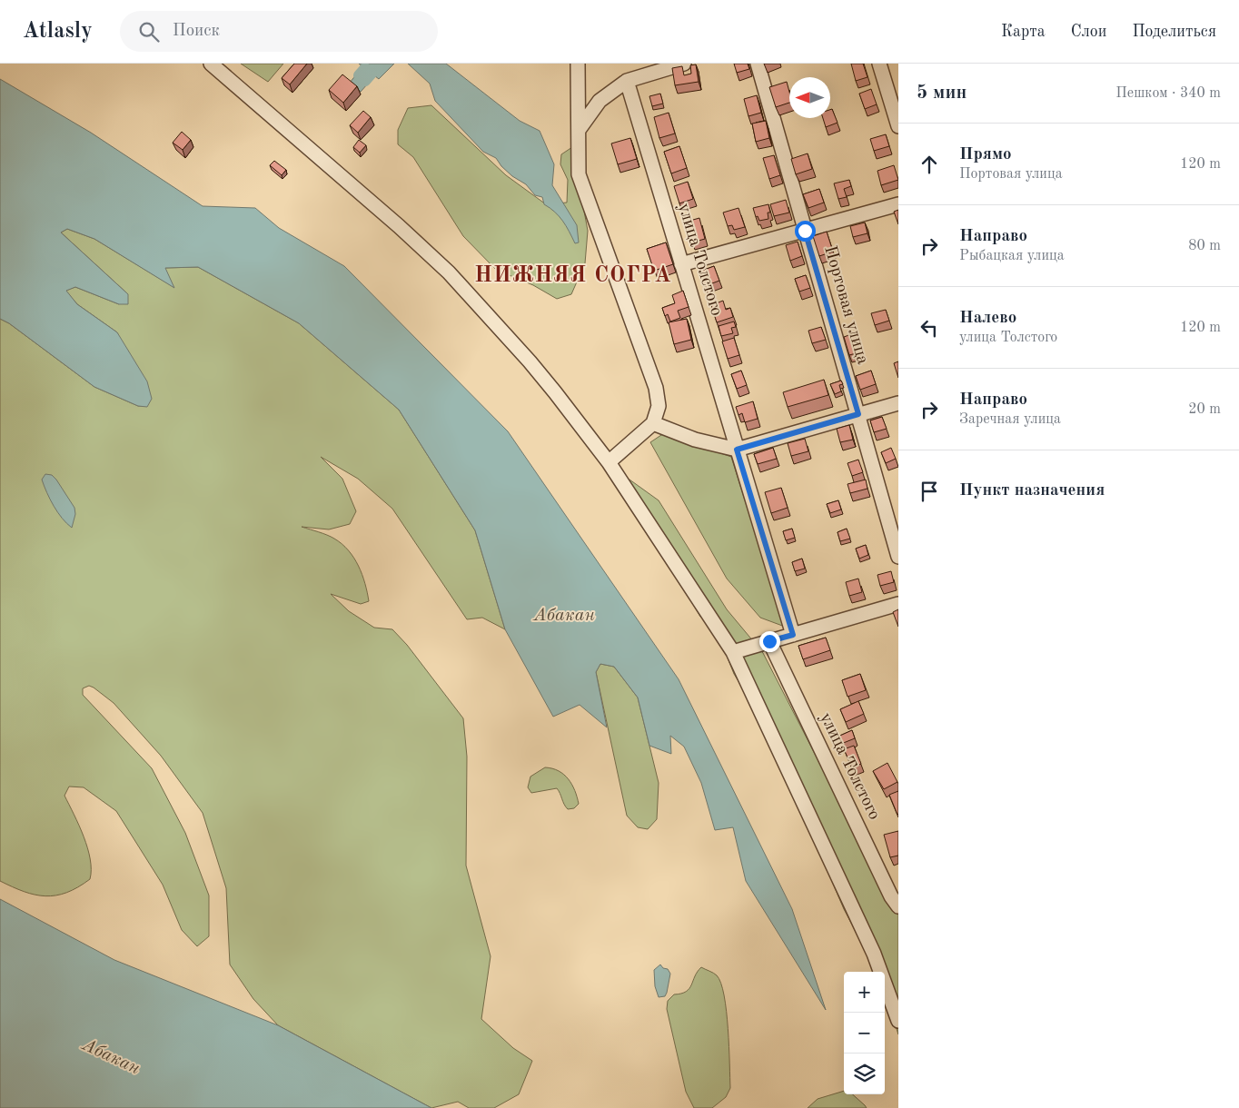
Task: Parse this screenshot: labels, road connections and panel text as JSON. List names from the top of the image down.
{
  "streets": {
    "street": ["улица Толстого", "Портовая улица"]
  },
  "districts": ["НИЖНЯЯ СОГРА"],
  "water": ["Абакан"],
  "north": "left",
  "page": {
    "header": "Atlasly",
    "search": "Поиск",
    "nav": ["Карта", "Слои", "Поделиться"],
    "heading": ["5 мин", "Пешком · 340 m"],
    "list": [
      ["Прямо", "Портовая улица", "120 m"],
      ["Направо", "Рыбацкая улица", "80 m"],
      ["Налево", "улица Толстого", "120 m"],
      ["Направо", "Заречная улица", "20 m"],
      "Пункт назначения"
    ],
    "map_buttons": ["+", "−"]
  }
}
